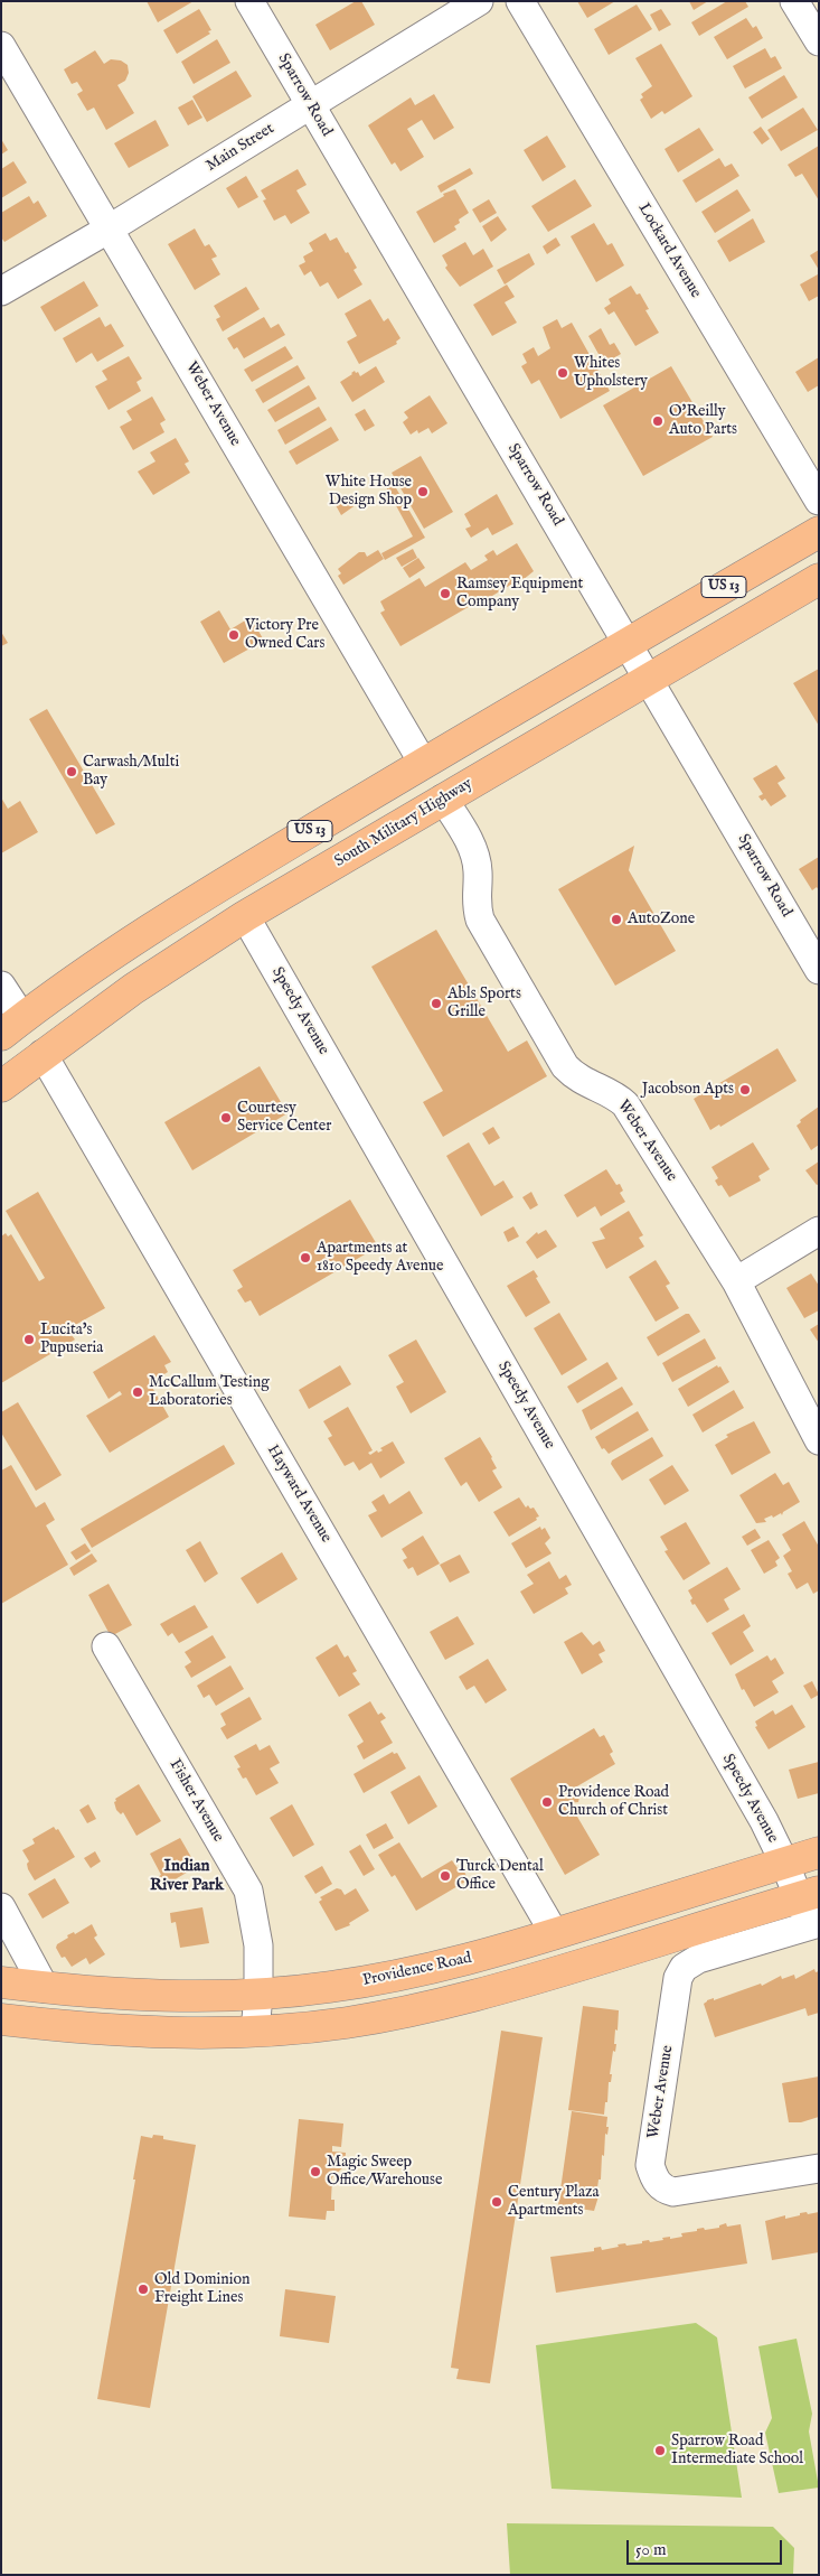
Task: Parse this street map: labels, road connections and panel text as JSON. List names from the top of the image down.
{
  "streets": {
    "main road": ["US 13", "South Military Highway", "Providence Road"],
    "street": [
      "Sparrow Road",
      "Main Street",
      "Lockard Avenue",
      "Weber Avenue",
      "Speedy Avenue",
      "Hayward Avenue",
      "Fisher Avenue"
    ]
  },
  "crossings": [
    ["Sparrow Road", "Main Street"],
    ["Sparrow Road", "US 13"],
    ["Sparrow Road", "South Military Highway"],
    ["Main Street", "Weber Avenue"],
    ["Weber Avenue", "US 13"],
    ["Weber Avenue", "South Military Highway"],
    ["Weber Avenue", "Speedy Avenue"],
    ["South Military Highway", "Speedy Avenue"],
    ["South Military Highway", "Hayward Avenue"],
    ["Speedy Avenue", "Providence Road"],
    ["Hayward Avenue", "Providence Road"],
    ["Fisher Avenue", "Providence Road"]
  ],
  "districts": ["Indian River Park"],
  "places": [
    "Whites Upholstery",
    "O'Reilly Auto Parts",
    "White House Design Shop",
    "Ramsey Equipment Company",
    "Victory Pre Owned Cars",
    "Carwash/Multi Bay",
    "AutoZone",
    "Abls Sports Grille",
    "Jacobson Apts",
    "Courtesy Service Center",
    "Apartments at 1810 Speedy Avenue",
    "Lucita's Pupuseria",
    "McCallum Testing Laboratories",
    "Providence Road Church of Christ",
    "Turck Dental Office",
    "Magic Sweep Office/Warehouse",
    "Century Plaza Apartments",
    "Old Dominion Freight Lines",
    "Sparrow Road Intermediate School"
  ],
  "scale_bar": "50 m"
}
